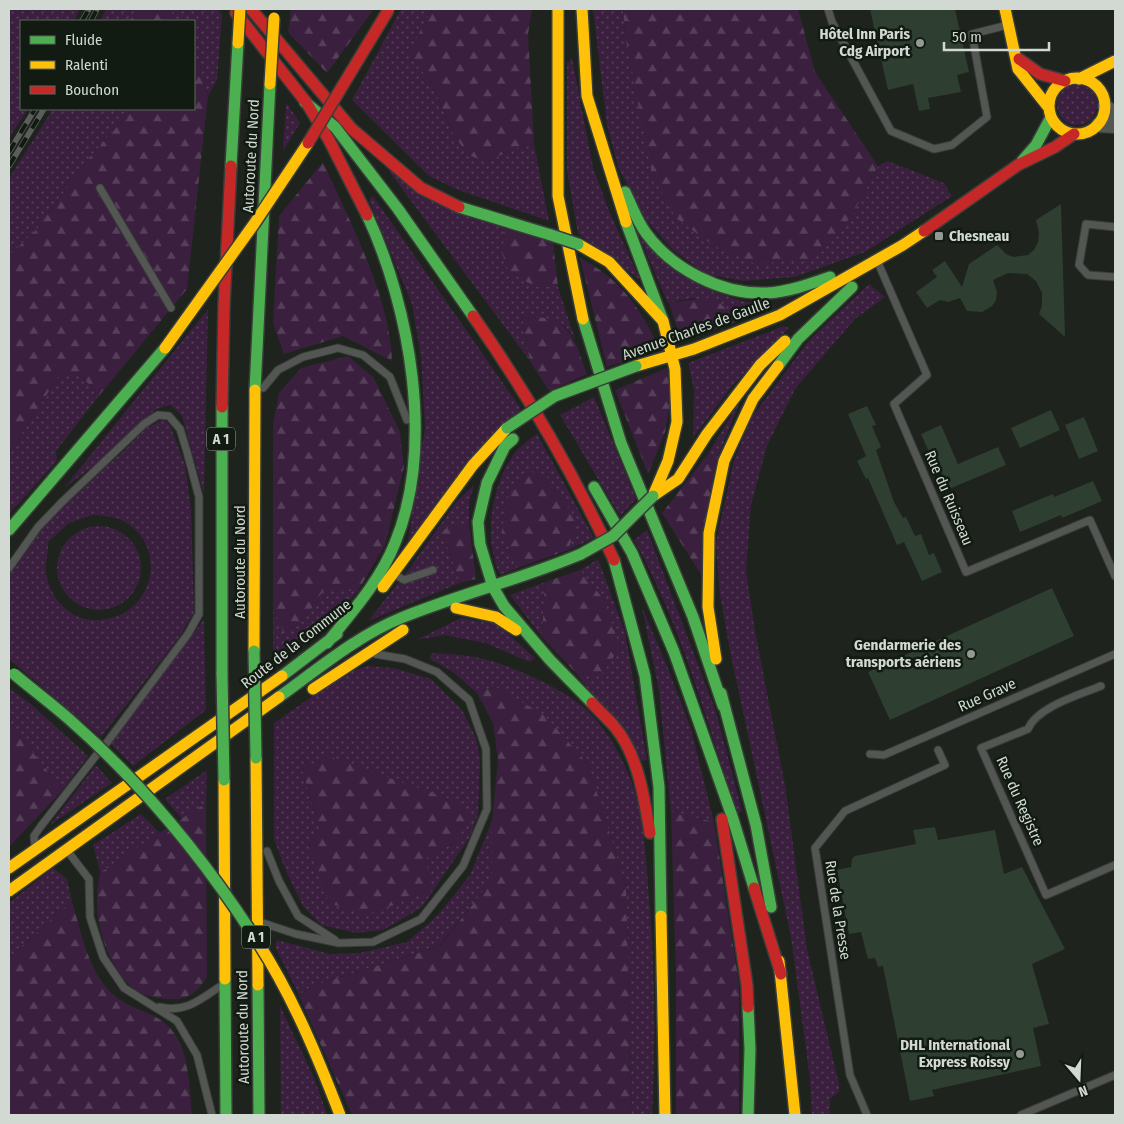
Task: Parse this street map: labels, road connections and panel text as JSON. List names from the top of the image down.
{
  "streets": {
    "main road": [
      "Autoroute du Nord",
      "Avenue Charles de Gaulle",
      "A 1",
      "Route de la Commune"
    ],
    "lane": [
      "Rue du Ruisseau",
      "Rue Grave",
      "Rue du Registre",
      "Rue de la Presse"
    ]
  },
  "crossings": [
    ["Avenue Charles de Gaulle", "Rue du Ruisseau"],
    ["Avenue Charles de Gaulle", "Route de la Commune"]
  ],
  "places": {
    "other": ["Hôtel Inn Paris Cdg Airport", "Gendarmerie des transports aériens", "DHL International Express Roissy"],
    "transit": ["Chesneau"]
  },
  "legend": ["Fluide", "Ralenti", "Bouchon"],
  "scale_bar": "50 m",
  "north": "bottom"
}
